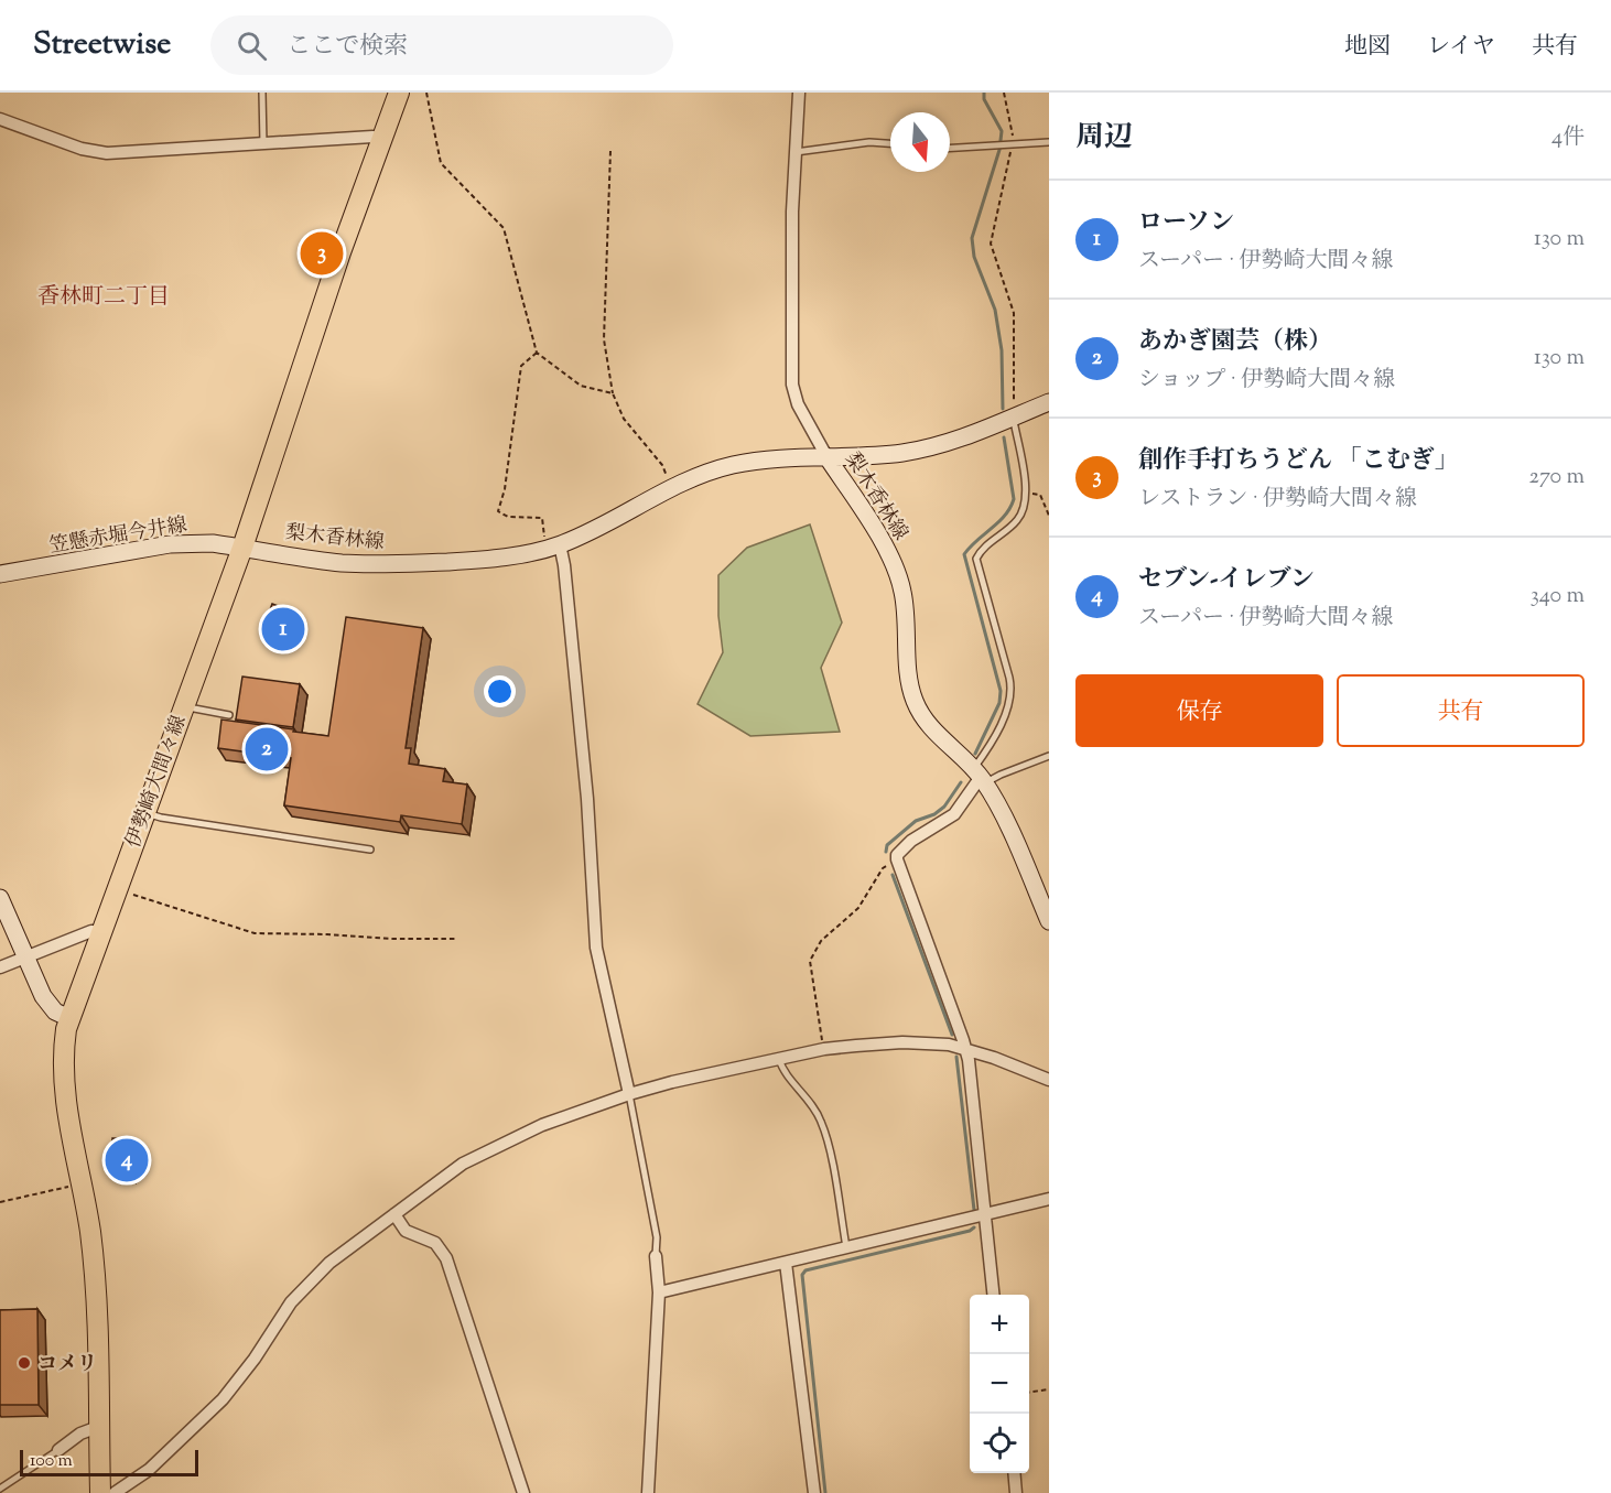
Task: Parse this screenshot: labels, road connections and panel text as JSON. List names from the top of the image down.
{
  "streets": {
    "main road": ["梨木香林線", "笠懸赤堀今井線", "伊勢崎大間々線"]
  },
  "crossings": [
    ["梨木香林線", "笠懸赤堀今井線"],
    ["梨木香林線", "伊勢崎大間々線"],
    ["笠懸赤堀今井線", "伊勢崎大間々線"]
  ],
  "districts": ["香林町二丁目"],
  "places": ["コメリ"],
  "scale_bar": "100 m",
  "north": "bottom",
  "page": {
    "header": "Streetwise",
    "search": "ここで検索",
    "nav": ["地図", "レイヤ", "共有"],
    "heading": ["周辺", "4件"],
    "list": [
      {
        "mark": "1",
        "name": "ローソン",
        "note": "スーパー · 伊勢崎大間々線",
        "value": "130 m"
      },
      {
        "mark": "2",
        "name": "あかぎ園芸（株）",
        "note": "ショップ · 伊勢崎大間々線",
        "value": "130 m"
      },
      {
        "mark": "3",
        "name": "創作手打ちうどん 「こむぎ」",
        "note": "レストラン · 伊勢崎大間々線",
        "value": "270 m"
      },
      {
        "mark": "4",
        "name": "セブン-イレブン",
        "note": "スーパー · 伊勢崎大間々線",
        "value": "340 m"
      }
    ],
    "pins": [
      "3",
      "1",
      "2",
      "4"
    ],
    "buttons": ["保存", "共有"],
    "map_buttons": ["+", "−"],
    "scale": "100 m"
  }
}
